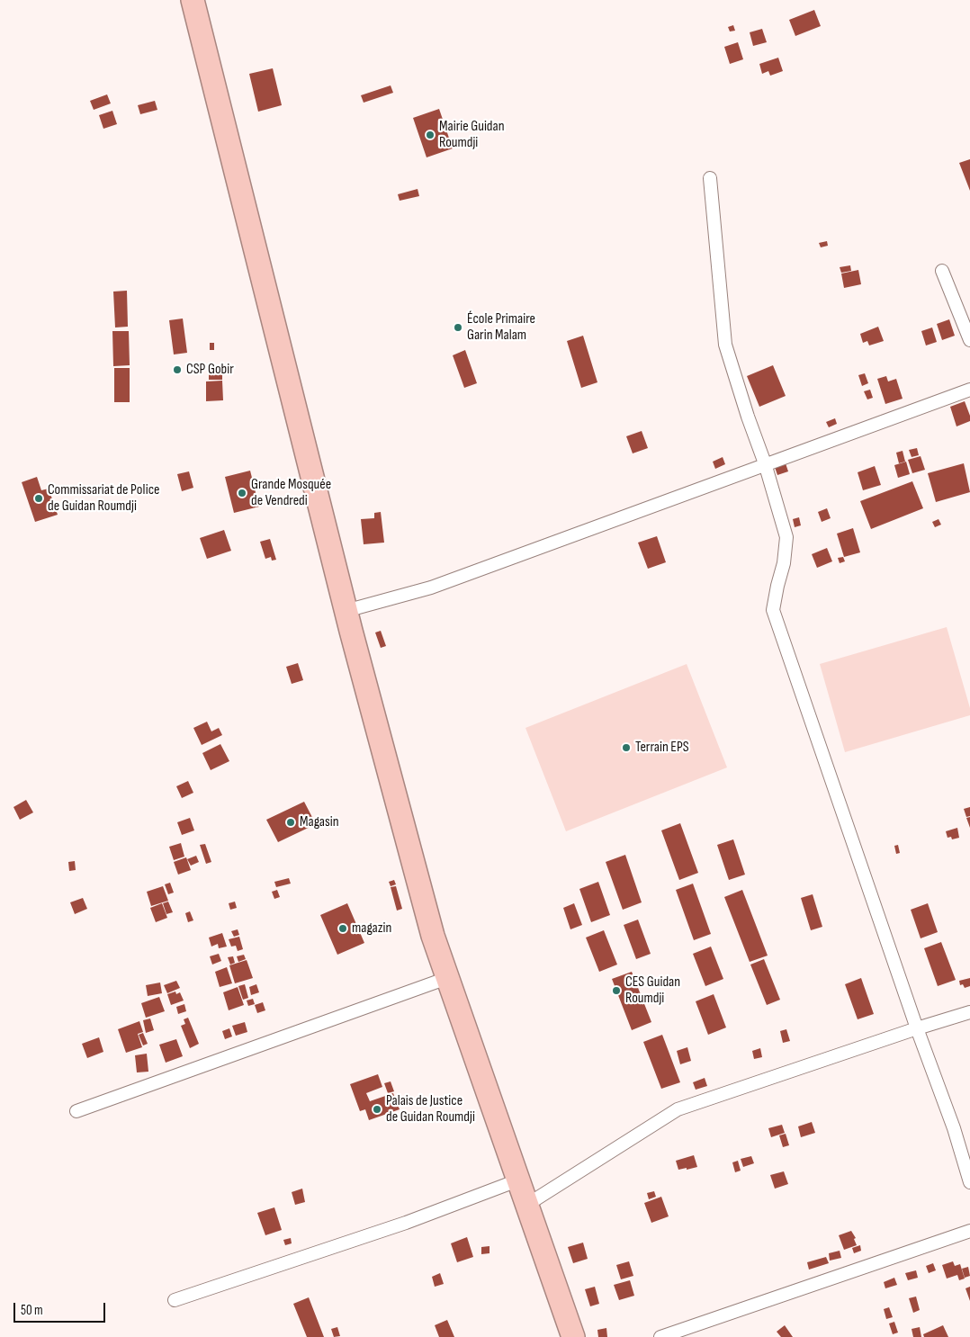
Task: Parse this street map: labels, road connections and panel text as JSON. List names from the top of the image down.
{
  "places": [
    "Mairie Guidan Roumdji",
    "École Primaire Garin Malam",
    "CSP Gobir",
    "Grande Mosquée de Vendredi",
    "Commissariat de Police de Guidan Roumdji",
    "Terrain EPS",
    "Magasin",
    "magazin",
    "CES Guidan Roumdji",
    "Palais de Justice de Guidan Roumdji"
  ],
  "scale_bar": "50 m"
}
